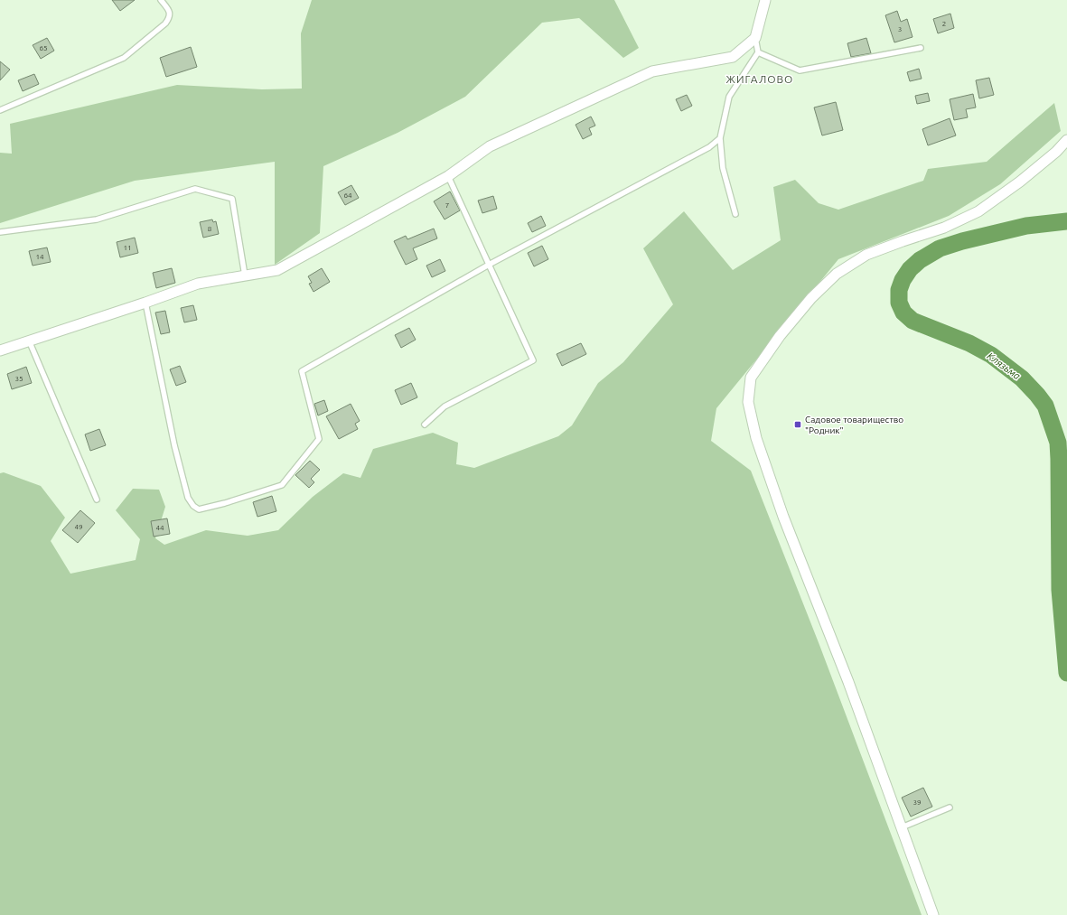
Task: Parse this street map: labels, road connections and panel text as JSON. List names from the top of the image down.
{
  "districts": ["ЖИГАЛОВО"],
  "water": ["Клязьма"],
  "places": {
    "transit": ["Садовое товарищество \"Родник\""]
  },
  "house_numbers": [
    "2",
    "3",
    "65",
    "64",
    "7",
    "8",
    "11",
    "14",
    "35",
    "49",
    "44",
    "39"
  ]
}
